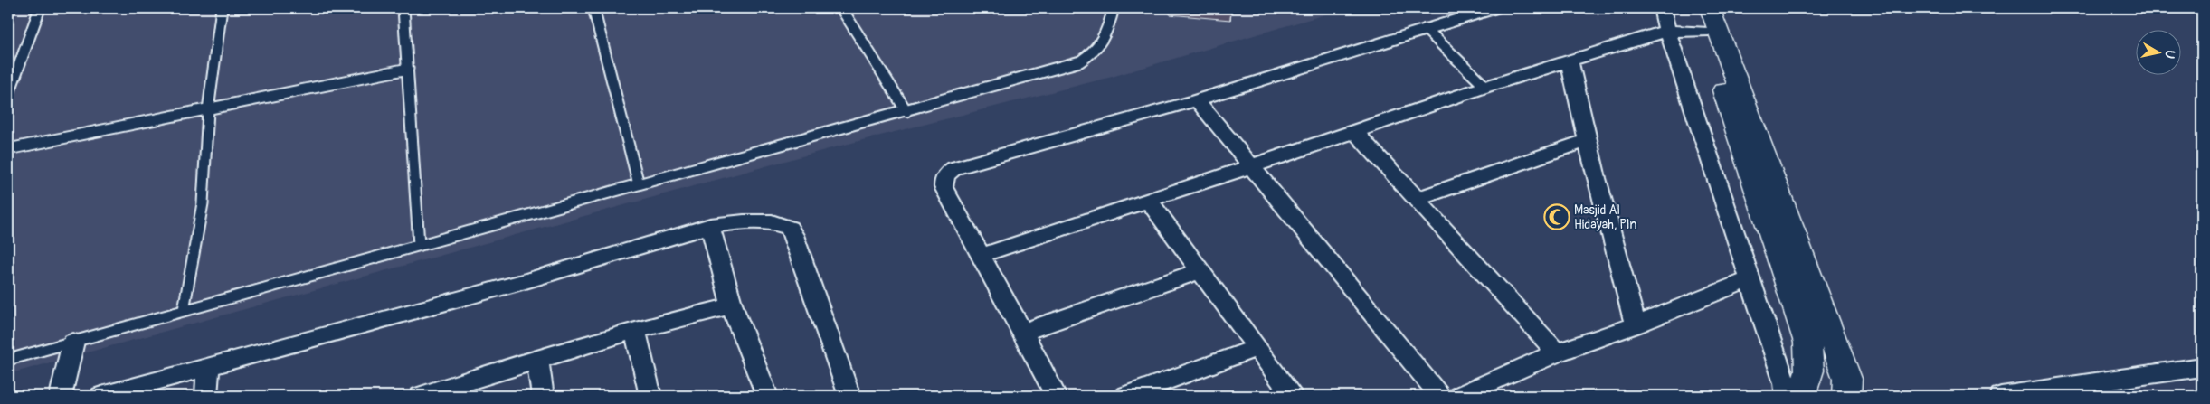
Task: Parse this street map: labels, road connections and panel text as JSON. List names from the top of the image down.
{
  "places": {
    "mosque": ["Masjid Al Hidayah, Pln"]
  },
  "north": "right"
}
